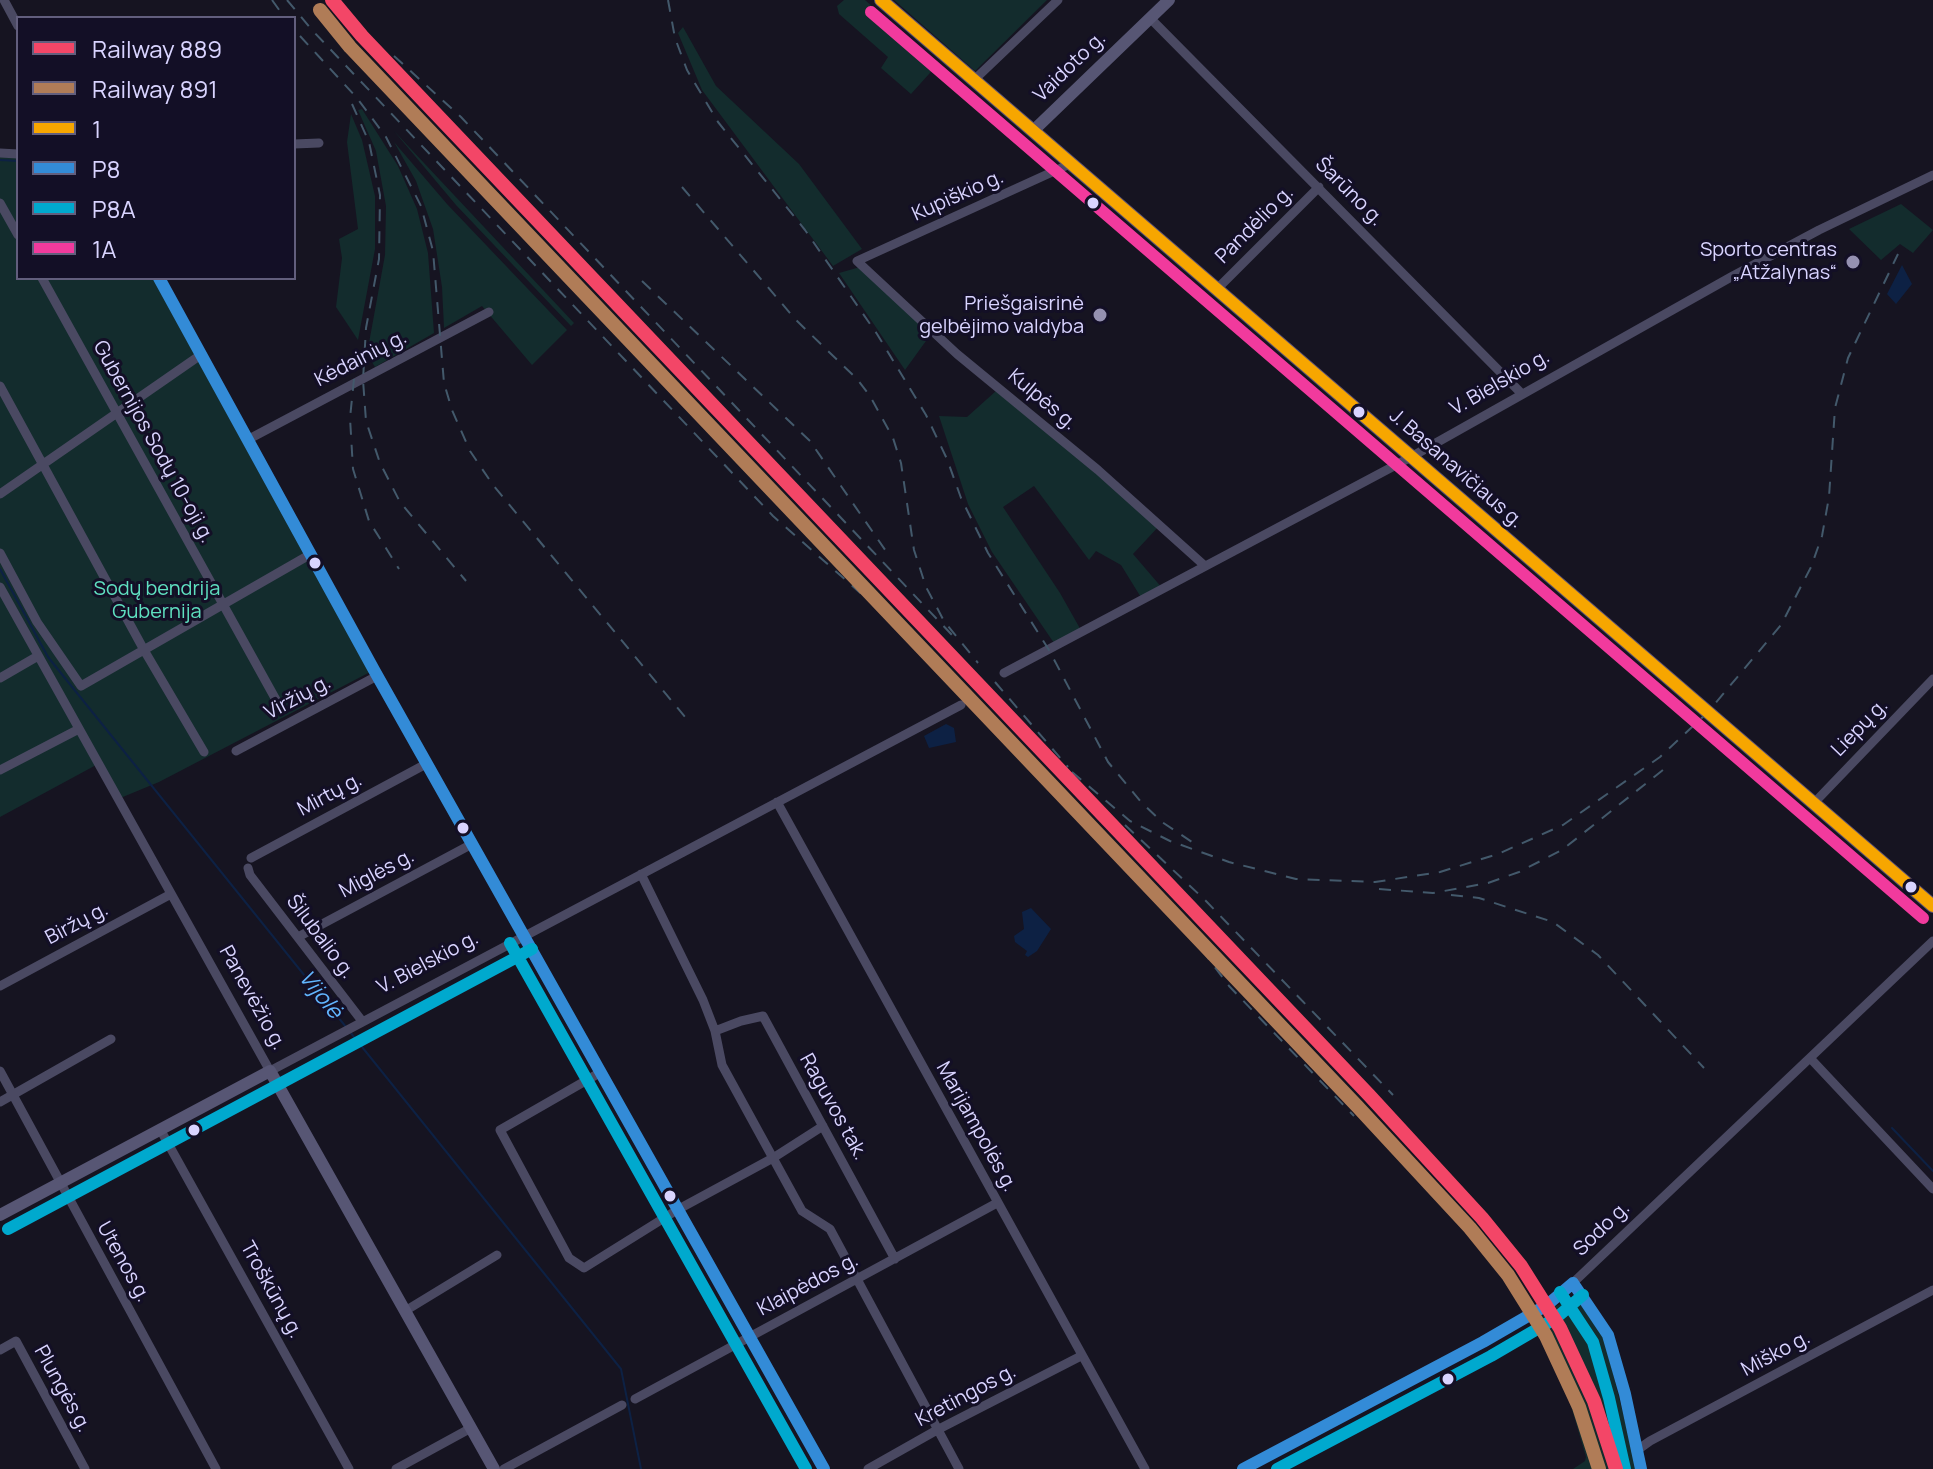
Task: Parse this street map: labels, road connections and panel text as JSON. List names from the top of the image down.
{
  "streets": {
    "main road": ["J. Basanavičiaus g."],
    "street": [
      "Vaidoto g.",
      "Šarūno g.",
      "Kupiškio g.",
      "Pandėlio g.",
      "Kėdainių g.",
      "V. Bielskio g.",
      "Kulpės g.",
      "Gubernijos Sodų 10-oji g.",
      "Viržių g.",
      "Liepų g.",
      "Mirtų g.",
      "Miglės g.",
      "Biržų g.",
      "Šilubalio g.",
      "Panevėžio g.",
      "Raguvos tak.",
      "Marijampolės g.",
      "Sodo g.",
      "Utenos g.",
      "Klaipėdos g.",
      "Troškūnų g.",
      "Miško g.",
      "Plungės g.",
      "Kretingos g."
    ]
  },
  "crossings": [
    ["Vaidoto g.", "Šarūno g."],
    ["Vaidoto g.", "J. Basanavičiaus g."],
    ["Šarūno g.", "Pandėlio g."],
    ["Šarūno g.", "V. Bielskio g."],
    ["Kupiškio g.", "Kulpės g."],
    ["Kupiškio g.", "J. Basanavičiaus g."],
    ["Pandėlio g.", "J. Basanavičiaus g."],
    ["V. Bielskio g.", "Kulpės g."],
    ["V. Bielskio g.", "J. Basanavičiaus g."],
    ["V. Bielskio g.", "Šilubalio g."],
    ["V. Bielskio g.", "Panevėžio g."],
    ["V. Bielskio g.", "Marijampolės g."],
    ["V. Bielskio g.", "Utenos g."],
    ["V. Bielskio g.", "Troškūnų g."],
    ["J. Basanavičiaus g.", "Liepų g."],
    ["Mirtų g.", "Šilubalio g."],
    ["Miglės g.", "Šilubalio g."],
    ["Biržų g.", "Panevėžio g."],
    ["Raguvos tak.", "Klaipėdos g."],
    ["Marijampolės g.", "Klaipėdos g."],
    ["Marijampolės g.", "Kretingos g."]
  ],
  "water": ["Vijolė"],
  "parks": ["Sodų bendrija Gubernija"],
  "places": ["Sporto centras „Atžalynas“", "Priešgaisrinė gelbėjimo valdyba"],
  "lines": [
    "rail line 889",
    "transit line 1",
    "rail line 891",
    "transit line 1A",
    "transit line P8",
    "transit line P8A"
  ],
  "legend": [
    "Railway 889",
    "Railway 891",
    "1",
    "P8",
    "P8A",
    "1A"
  ]
}
